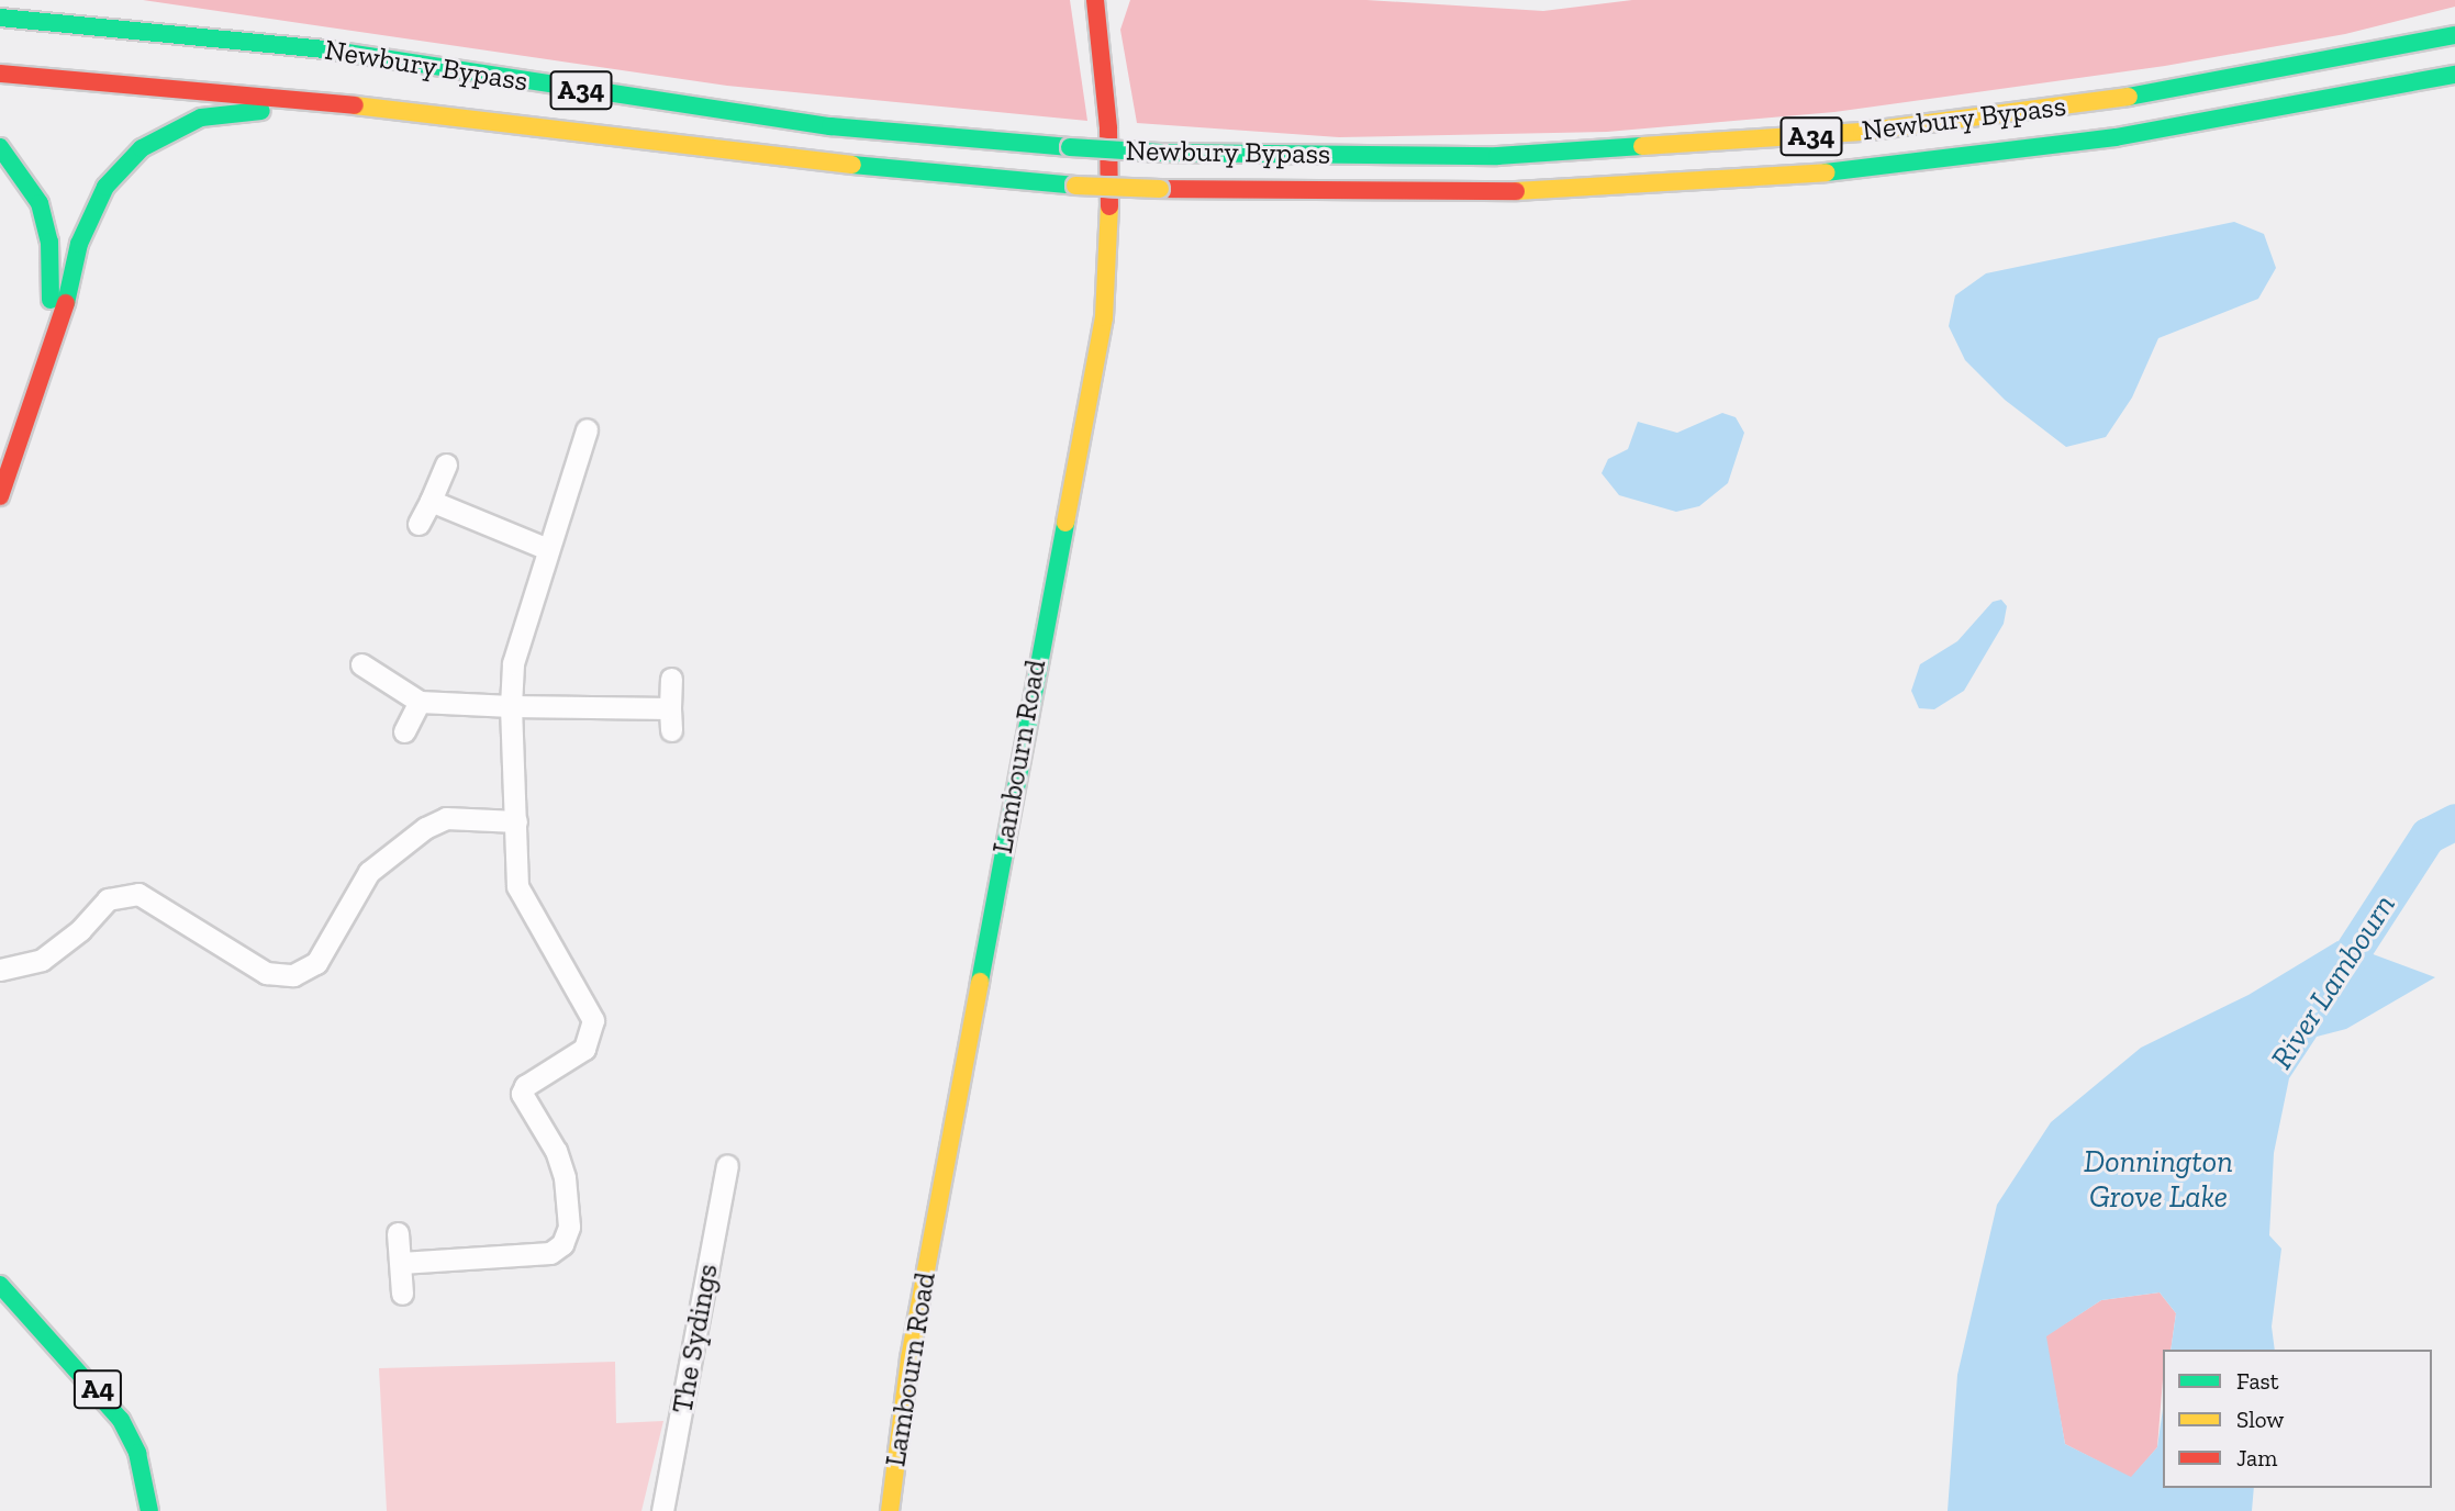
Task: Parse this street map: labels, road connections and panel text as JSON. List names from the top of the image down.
{
  "streets": {
    "main road": [
      "Newbury Bypass",
      "A34",
      "Lambourn Road",
      "A4"
    ],
    "street": ["The Sydings"]
  },
  "water": ["River Lambourn", "Donnington Grove Lake"],
  "legend": ["Fast", "Slow", "Jam"]
}
